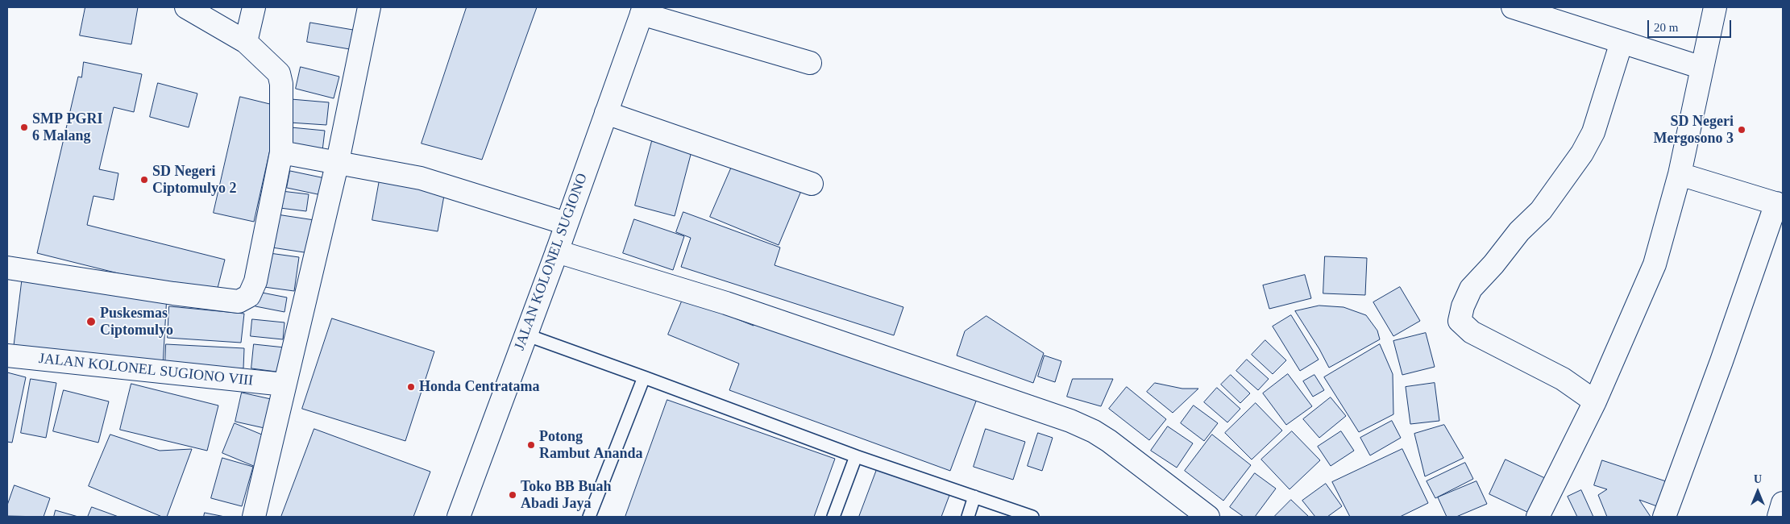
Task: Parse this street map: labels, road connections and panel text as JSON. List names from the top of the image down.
{
  "streets": {
    "main road": ["JALAN KOLONEL SUGIONO", "JALAN KOLONEL SUGIONO VIII"]
  },
  "places": [
    "SMP PGRI 6 Malang",
    "SD Negeri Mergosono 3",
    "SD Negeri Ciptomulyo 2",
    "Puskesmas Ciptomulyo",
    "Honda Centratama",
    "Potong Rambut Ananda",
    "Toko BB Buah Abadi Jaya"
  ],
  "scale_bar": "20 m",
  "north": "top"
}
